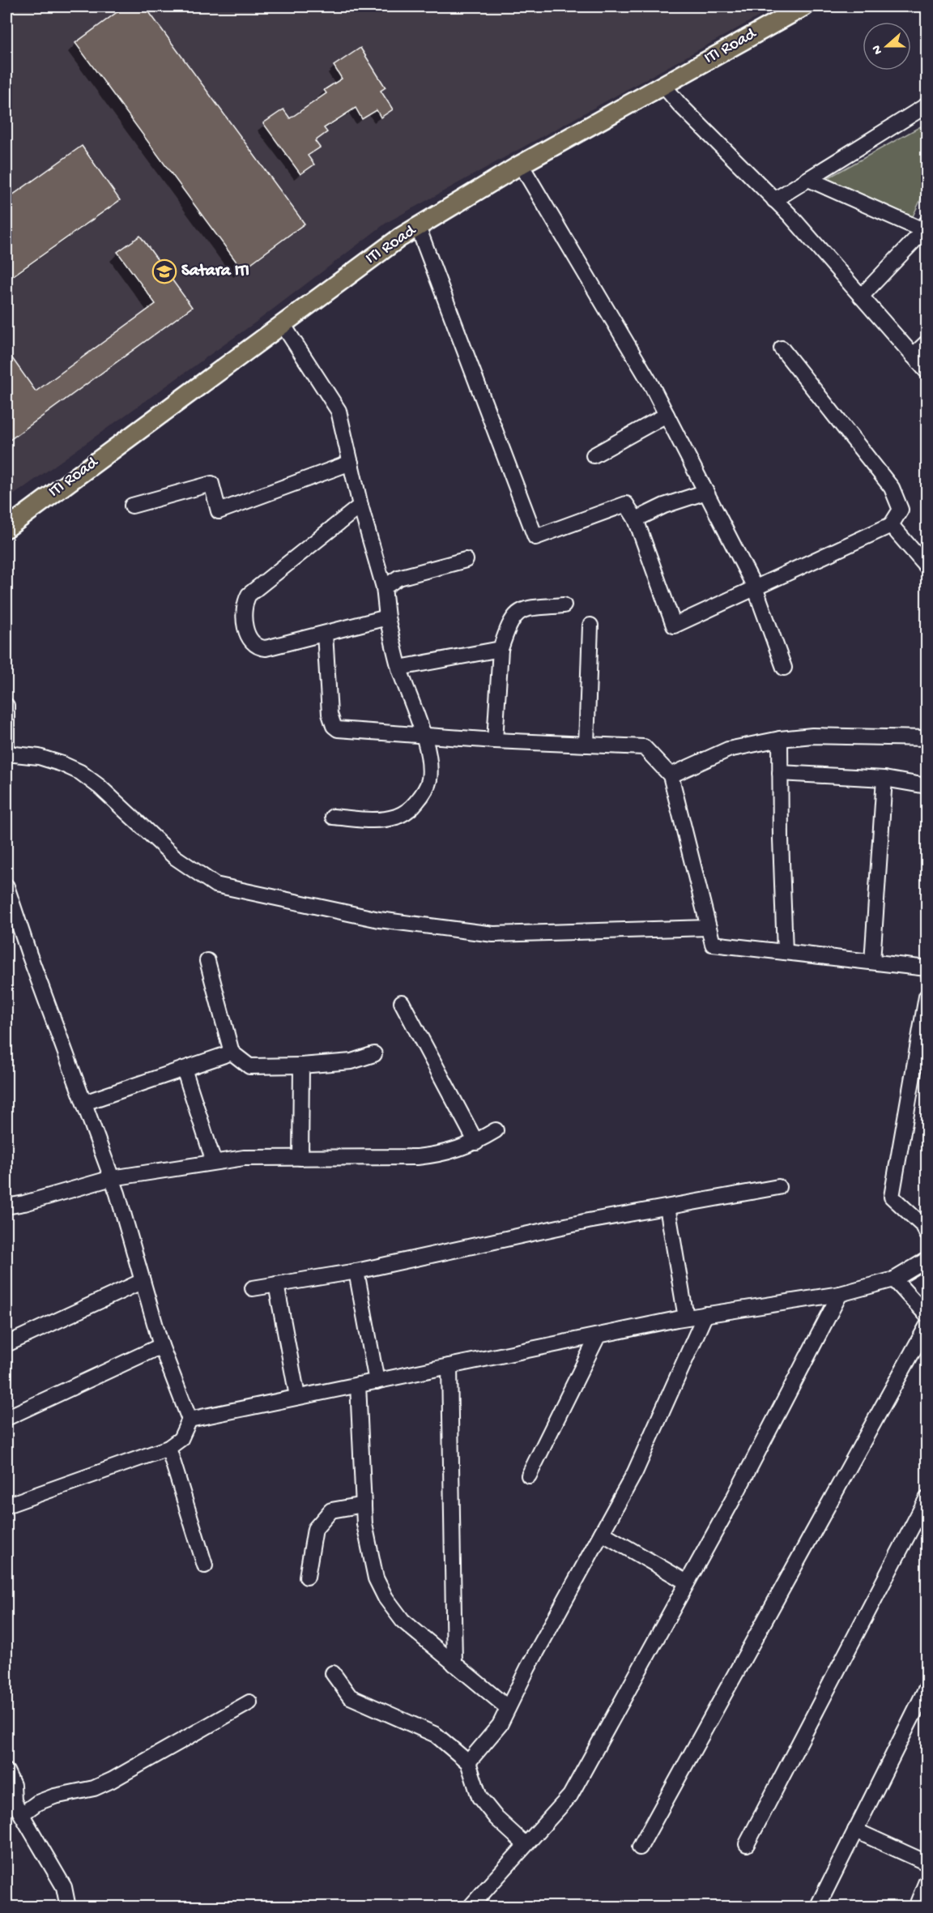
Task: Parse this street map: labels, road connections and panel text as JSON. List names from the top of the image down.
{
  "streets": {
    "main road": ["ITI Road"]
  },
  "places": {
    "school or university": ["Satara ITI"]
  },
  "north": "left"
}
